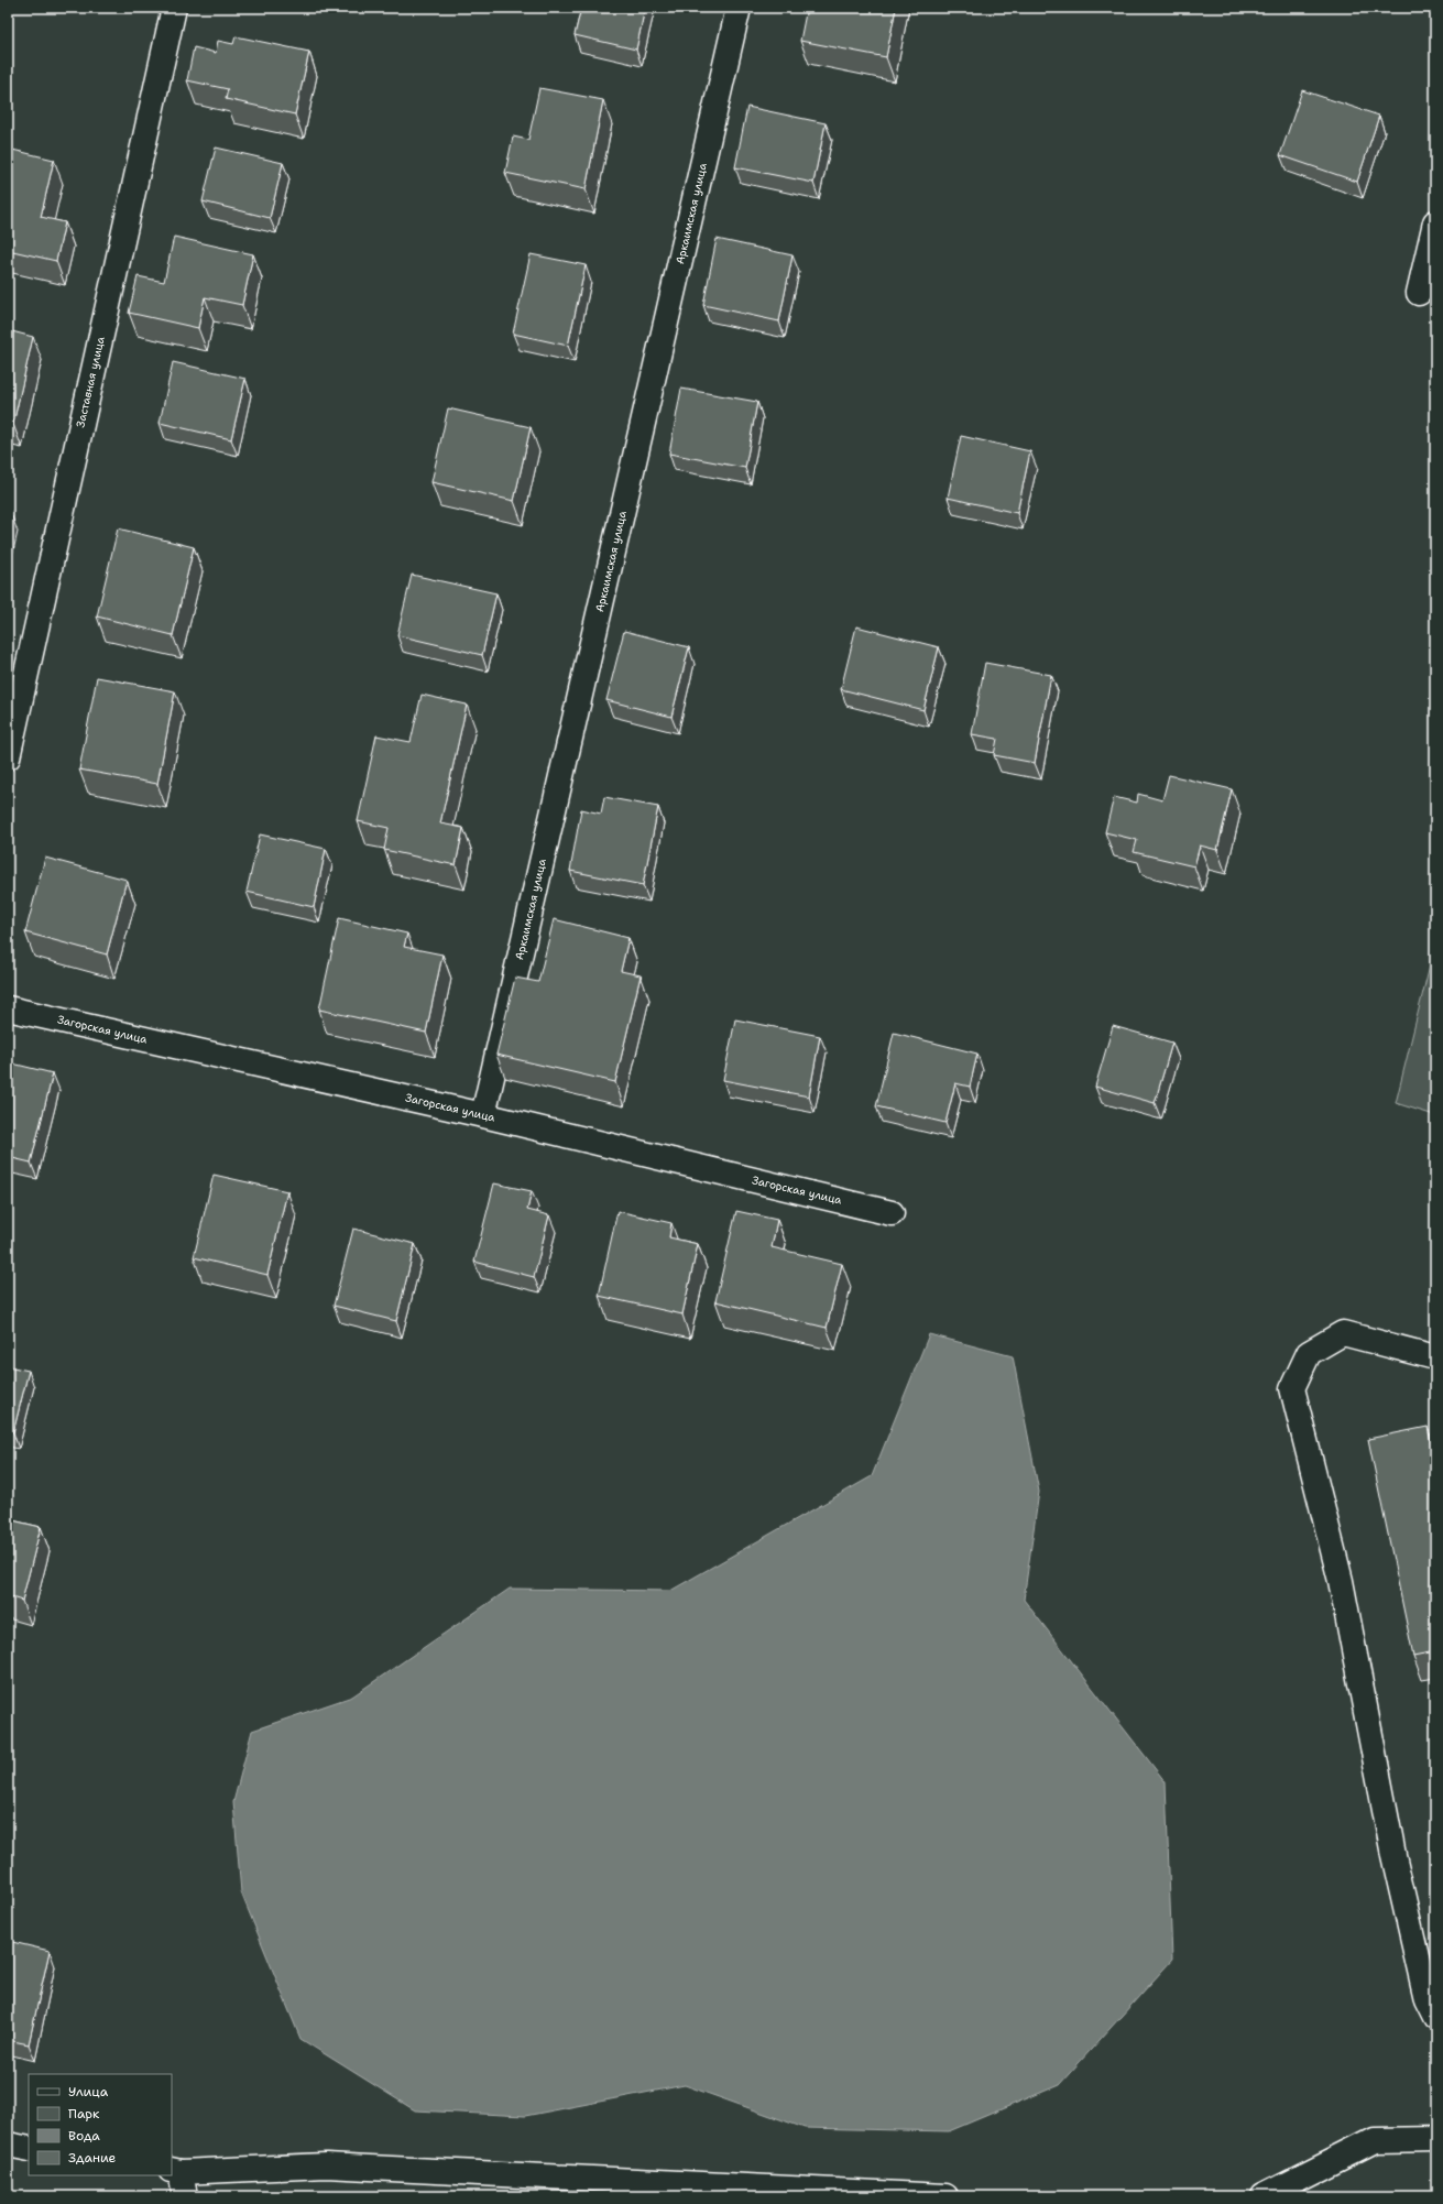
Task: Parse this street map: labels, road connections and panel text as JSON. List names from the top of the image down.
{
  "streets": {
    "street": ["Аркаимская улица", "Заставная улица", "Загорская улица"]
  },
  "crossings": [
    ["Аркаимская улица", "Загорская улица"]
  ],
  "legend": [
    "Улица",
    "Парк",
    "Вода",
    "Здание"
  ]
}
